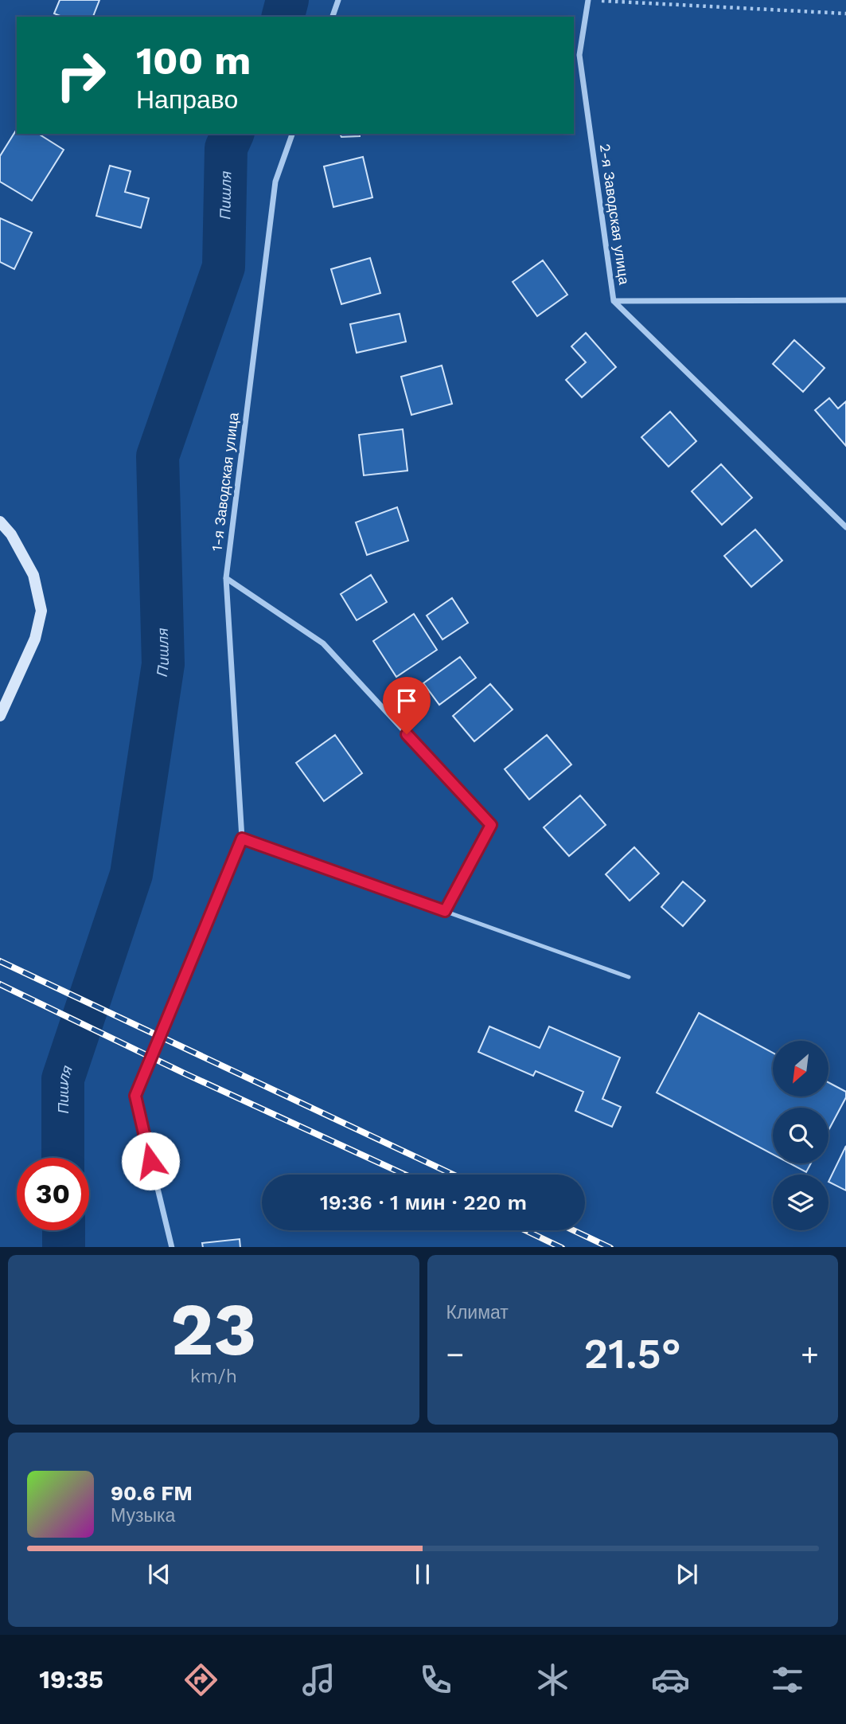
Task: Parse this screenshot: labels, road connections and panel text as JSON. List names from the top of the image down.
{
  "streets": {
    "street": ["2-я Заводская улица", "1-я Заводская улица"]
  },
  "water": ["Пишля"],
  "north": "bottom left",
  "page": {
    "turn": ["100 m", "Направо"],
    "limit": "30",
    "trip": "19:36 · 1 мин · 220 m",
    "tile": [
      ["23", "km/h"],
      "Климат"
    ],
    "heat": ["−", "21.5°", "+"],
    "song": ["90.6 FM", "Музыка"],
    "tabs": "19:35"
  }
}
